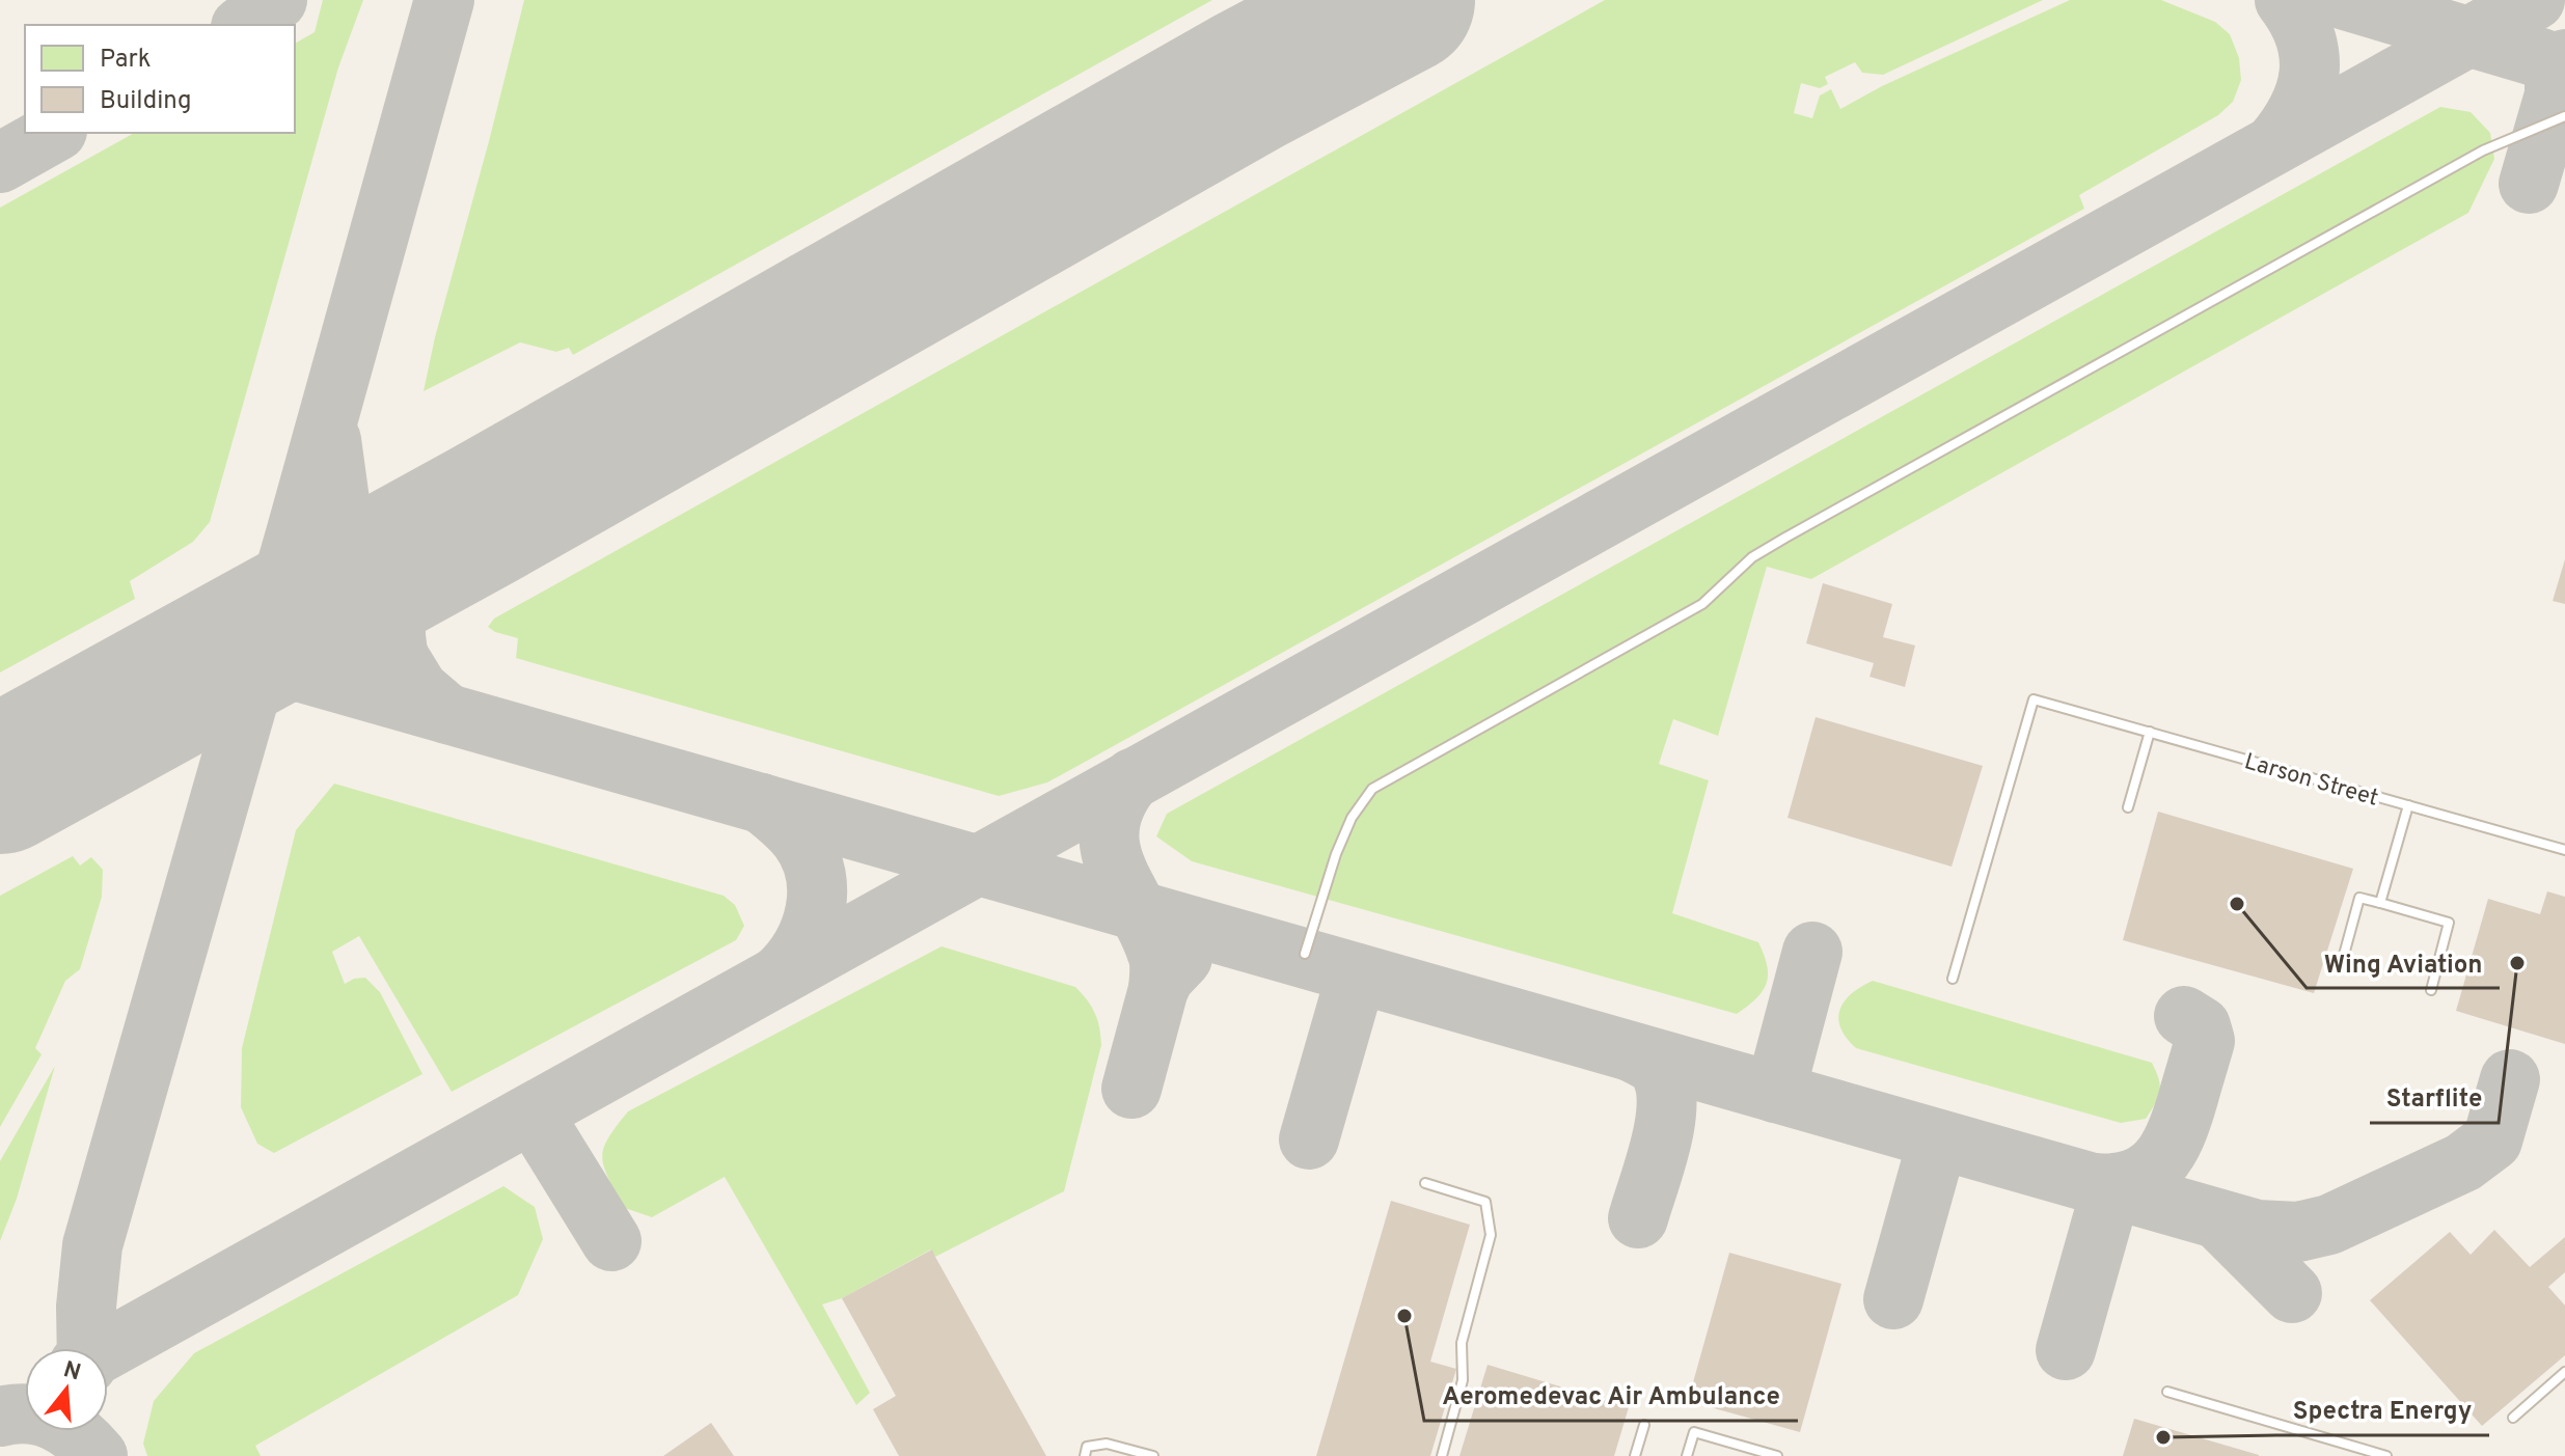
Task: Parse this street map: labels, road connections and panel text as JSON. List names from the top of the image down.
{
  "streets": {
    "lane": ["Larson Street"]
  },
  "places": [
    "Wing Aviation",
    "Starflite",
    "Aeromedevac Air Ambulance",
    "Spectra Energy"
  ],
  "legend": ["Park", "Building"],
  "north": "top"
}
